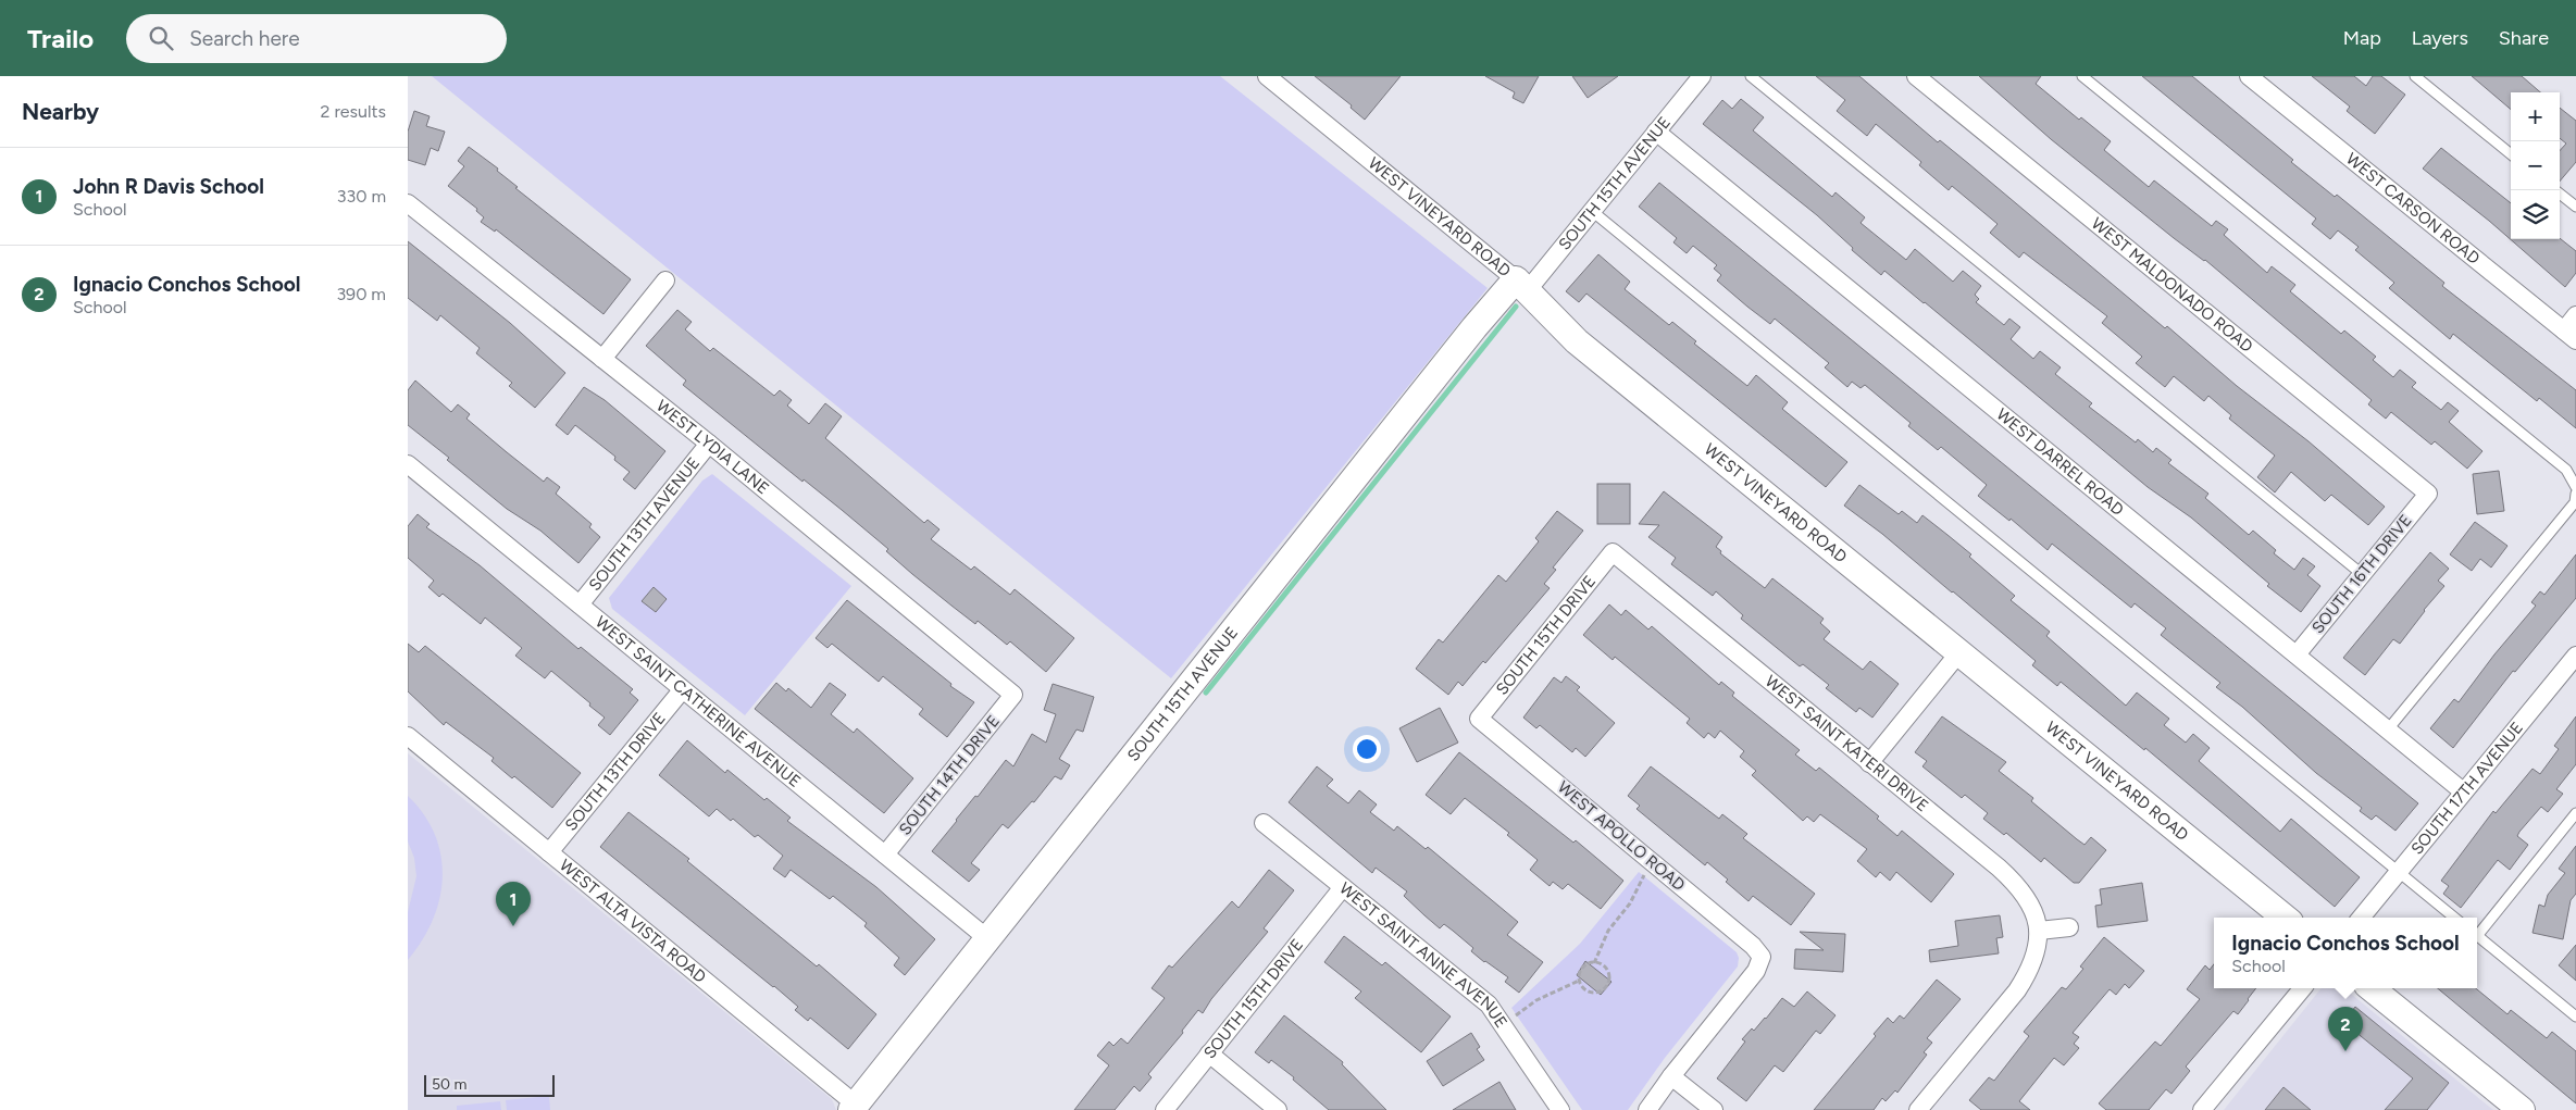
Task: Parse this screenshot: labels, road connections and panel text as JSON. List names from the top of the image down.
{
  "streets": {
    "street": [
      "SOUTH 15TH AVENUE",
      "WEST CARSON ROAD",
      "WEST VINEYARD ROAD",
      "WEST MALDONADO ROAD",
      "WEST LYDIA LANE",
      "WEST DARREL ROAD",
      "SOUTH 13TH AVENUE",
      "SOUTH 16TH DRIVE",
      "SOUTH 15TH DRIVE",
      "WEST SAINT CATHERINE AVENUE",
      "WEST SAINT KATERI DRIVE",
      "SOUTH 13TH DRIVE",
      "SOUTH 14TH DRIVE",
      "SOUTH 17TH AVENUE",
      "WEST APOLLO ROAD",
      "WEST ALTA VISTA ROAD",
      "WEST SAINT ANNE AVENUE"
    ]
  },
  "crossings": [
    ["SOUTH 15TH AVENUE", "WEST VINEYARD ROAD"],
    ["SOUTH 15TH AVENUE", "WEST DARREL ROAD"],
    ["SOUTH 15TH AVENUE", "WEST SAINT CATHERINE AVENUE"],
    ["SOUTH 15TH AVENUE", "WEST ALTA VISTA ROAD"],
    ["WEST MALDONADO ROAD", "SOUTH 16TH DRIVE"],
    ["WEST LYDIA LANE", "SOUTH 13TH AVENUE"],
    ["WEST LYDIA LANE", "SOUTH 14TH DRIVE"],
    ["WEST DARREL ROAD", "SOUTH 16TH DRIVE"],
    ["WEST DARREL ROAD", "SOUTH 17TH AVENUE"],
    ["SOUTH 13TH AVENUE", "WEST SAINT CATHERINE AVENUE"],
    ["SOUTH 15TH DRIVE", "WEST SAINT KATERI DRIVE"],
    ["SOUTH 15TH DRIVE", "WEST APOLLO ROAD"],
    ["SOUTH 15TH DRIVE", "WEST SAINT ANNE AVENUE"],
    ["WEST SAINT CATHERINE AVENUE", "SOUTH 13TH DRIVE"],
    ["WEST SAINT CATHERINE AVENUE", "SOUTH 14TH DRIVE"],
    ["SOUTH 13TH DRIVE", "WEST ALTA VISTA ROAD"]
  ],
  "scale_bar": "50 m",
  "page": {
    "header": "Trailo",
    "search": "Search here",
    "nav": ["Map", "Layers", "Share"],
    "heading": ["Nearby", "2 results"],
    "map_buttons": ["+", "−"],
    "list": [
      {
        "mark": "1",
        "name": "John R Davis School",
        "note": "School",
        "value": "330 m"
      },
      {
        "mark": "2",
        "name": "Ignacio Conchos School",
        "note": "School",
        "value": "390 m"
      }
    ],
    "pins": ["1", "2"],
    "popup": ["Ignacio Conchos School", "School"],
    "scale": "50 m"
  }
}
